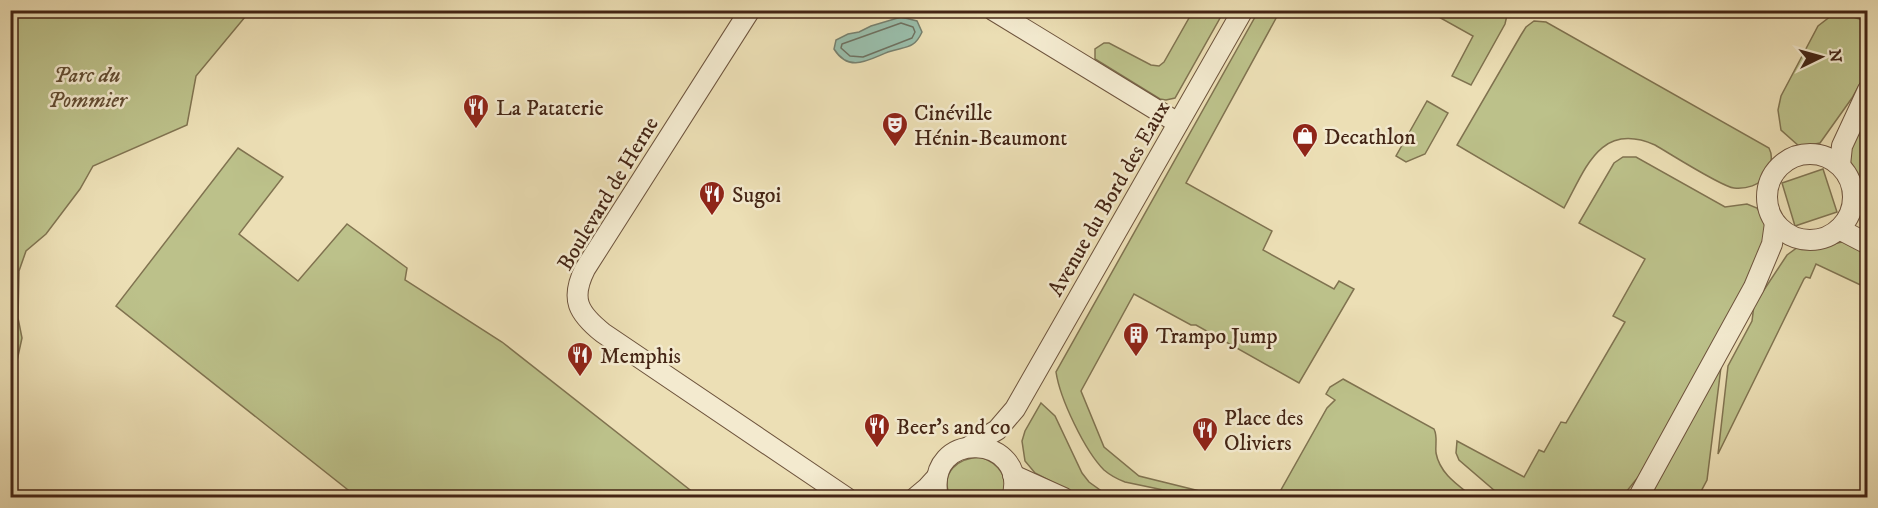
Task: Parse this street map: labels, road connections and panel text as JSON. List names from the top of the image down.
{
  "streets": {
    "street": ["Boulevard de Herne", "Avenue du Bord des Eaux"]
  },
  "parks": ["Parc du Pommier"],
  "places": {
    "restaurant": [
      "La Pataterie",
      "Sugoi",
      "Memphis",
      "Beer's and co",
      "Place des Oliviers"
    ],
    "theatre": ["Cinéville Hénin-Beaumont"],
    "shop": ["Decathlon"],
    "building": ["Trampo Jump"]
  },
  "north": "right"
}
